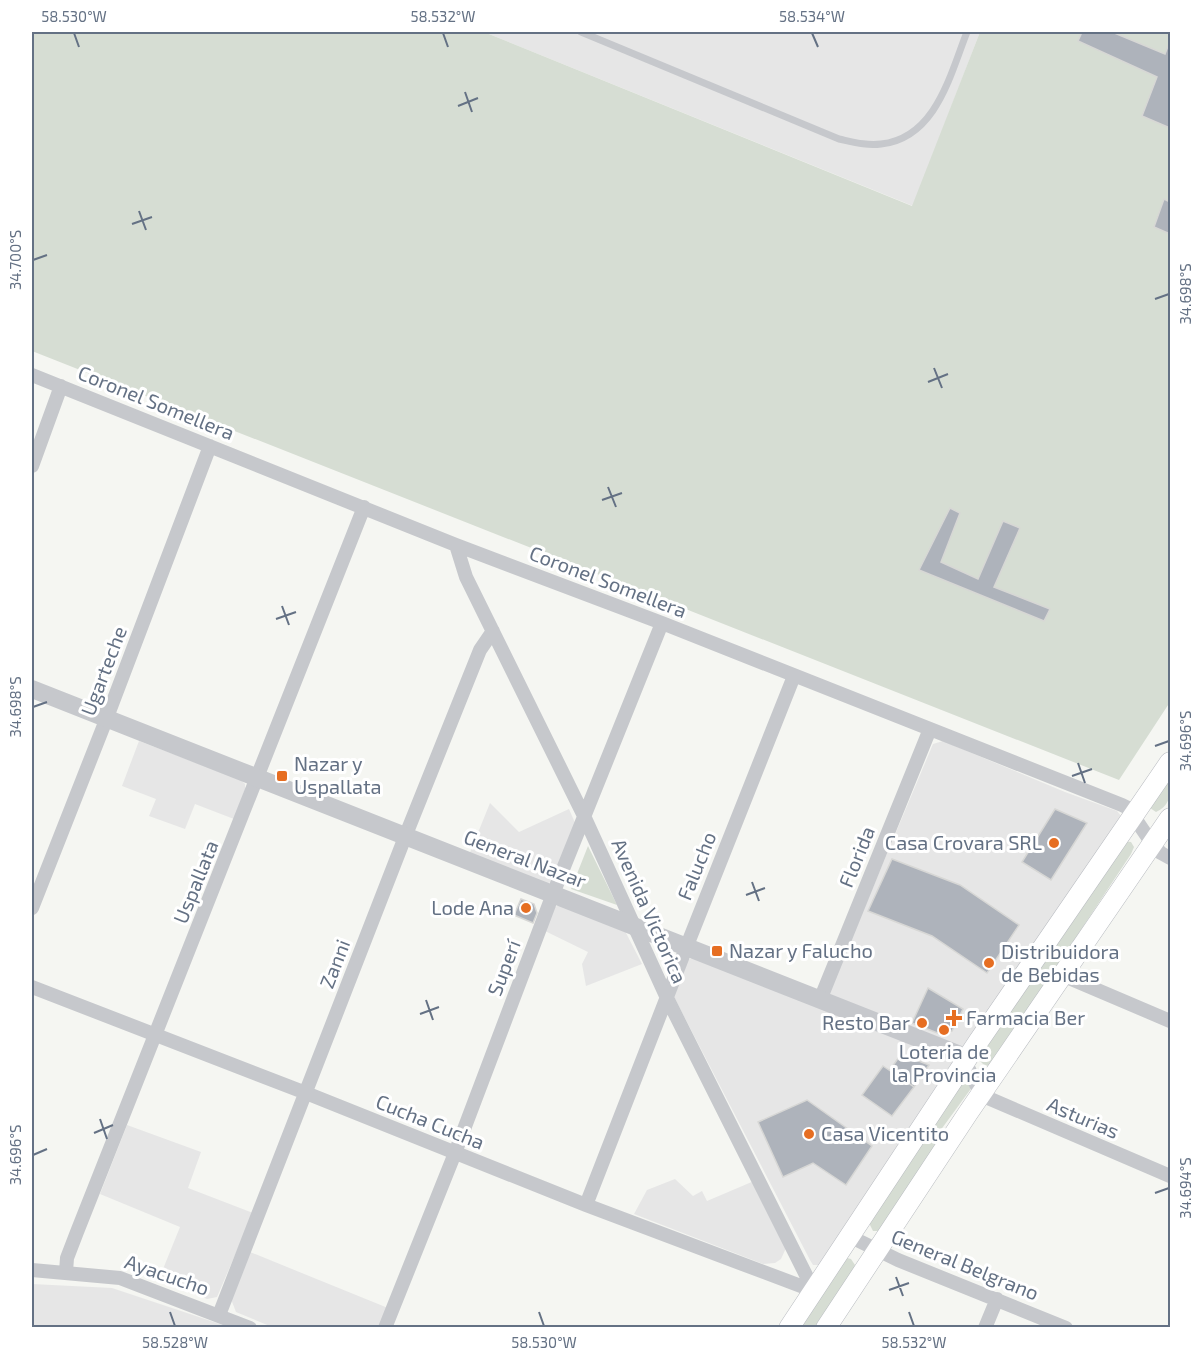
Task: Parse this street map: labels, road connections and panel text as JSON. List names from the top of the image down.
{
  "streets": {
    "street": [
      "Coronel Somellera",
      "Ugarteche",
      "Florida",
      "General Nazar",
      "Falucho",
      "Uspallata",
      "Avenida Victorica",
      "Zanni",
      "Superí",
      "Asturias",
      "Cucha Cucha",
      "General Belgrano",
      "Ayacucho"
    ]
  },
  "crossings": [
    ["Coronel Somellera", "Ugarteche"],
    ["Coronel Somellera", "Florida"],
    ["Coronel Somellera", "Falucho"],
    ["Coronel Somellera", "Uspallata"],
    ["Coronel Somellera", "Avenida Victorica"],
    ["Coronel Somellera", "Superí"],
    ["Ugarteche", "General Nazar"],
    ["Florida", "General Nazar"],
    ["General Nazar", "Falucho"],
    ["General Nazar", "Uspallata"],
    ["General Nazar", "Avenida Victorica"],
    ["General Nazar", "Zanni"],
    ["General Nazar", "Superí"],
    ["Falucho", "Avenida Victorica"],
    ["Falucho", "Cucha Cucha"],
    ["Uspallata", "Cucha Cucha"],
    ["Uspallata", "Ayacucho"],
    ["Avenida Victorica", "Zanni"],
    ["Avenida Victorica", "Superí"],
    ["Avenida Victorica", "Cucha Cucha"],
    ["Zanni", "Cucha Cucha"],
    ["Zanni", "Ayacucho"],
    ["Superí", "Cucha Cucha"]
  ],
  "places": {
    "transit": ["Nazar y Uspallata", "Nazar y Falucho"],
    "other": [
      "Casa Crovara SRL",
      "Lode Ana",
      "Distribuidora de Bebidas",
      "Resto Bar",
      "Loteria de la Provincia",
      "Casa Vicentito"
    ],
    "health": ["Farmacia Ber"]
  },
  "coordinates": [
    "58.530°W",
    "58.532°W",
    "58.534°W",
    "34.700°S",
    "34.698°S",
    "34.696°S",
    "34.694°S",
    "58.528°W"
  ]
}
